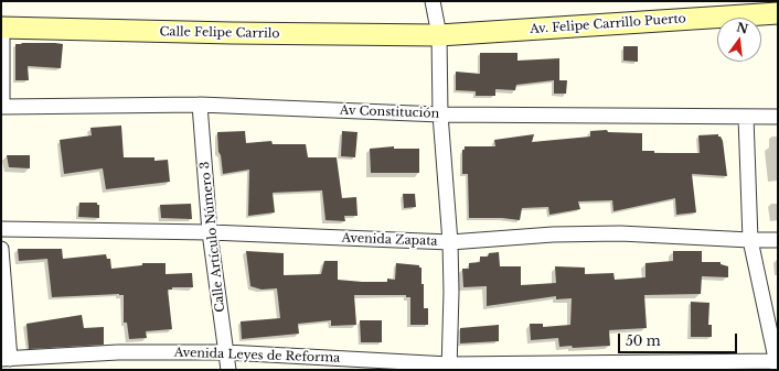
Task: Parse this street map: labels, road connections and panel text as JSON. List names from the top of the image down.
{
  "streets": {
    "street": [
      "Av. Felipe Carrillo Puerto",
      "Calle Felipe Carrilo",
      "Av Constitución",
      "Calle Artículo Número 3",
      "Avenida Zapata",
      "Avenida Leyes de Reforma"
    ]
  },
  "crossings": [
    ["Av. Felipe Carrillo Puerto", "Calle Felipe Carrilo"],
    ["Av Constitución", "Calle Artículo Número 3"],
    ["Calle Artículo Número 3", "Avenida Zapata"],
    ["Calle Artículo Número 3", "Avenida Leyes de Reforma"]
  ],
  "scale_bar": "50 m",
  "north": "top"
}
